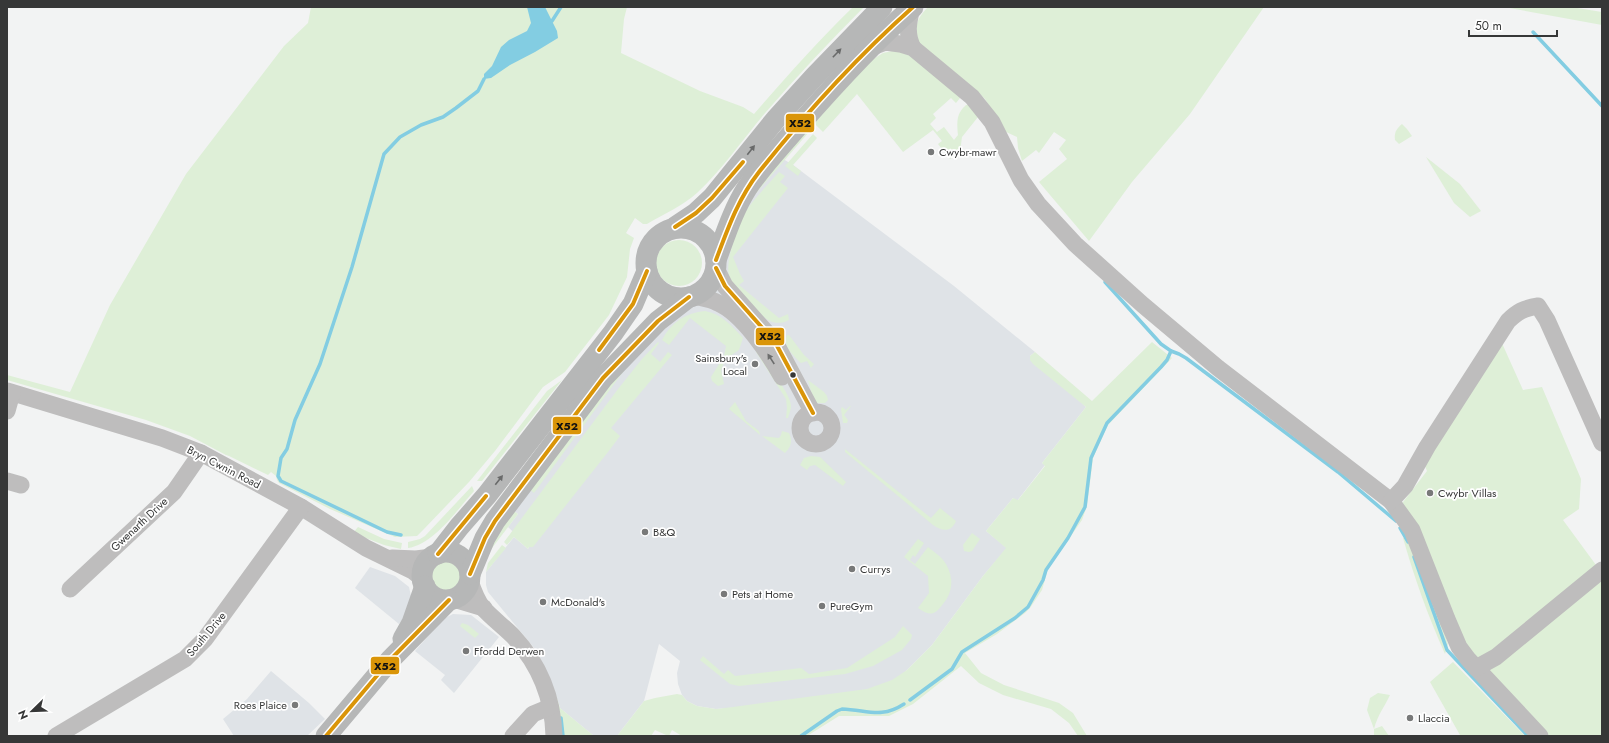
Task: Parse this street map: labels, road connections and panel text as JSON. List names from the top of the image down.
{
  "streets": {
    "street": ["Bryn Cwnin Road", "Gwenarth Drive", "South Drive"]
  },
  "crossings": [
    ["Bryn Cwnin Road", "Gwenarth Drive"],
    ["Bryn Cwnin Road", "South Drive"]
  ],
  "places": [
    "Cwybr-mawr",
    "Sainsbury's Local",
    "Cwybr Villas",
    "B&Q",
    "Currys",
    "Pets at Home",
    "McDonald's",
    "PureGym",
    "Ffordd Derwen",
    "Roes Plaice",
    "Llaccia"
  ],
  "lines": ["transit line X52"],
  "scale_bar": "50 m",
  "north": "bottom left"
}
